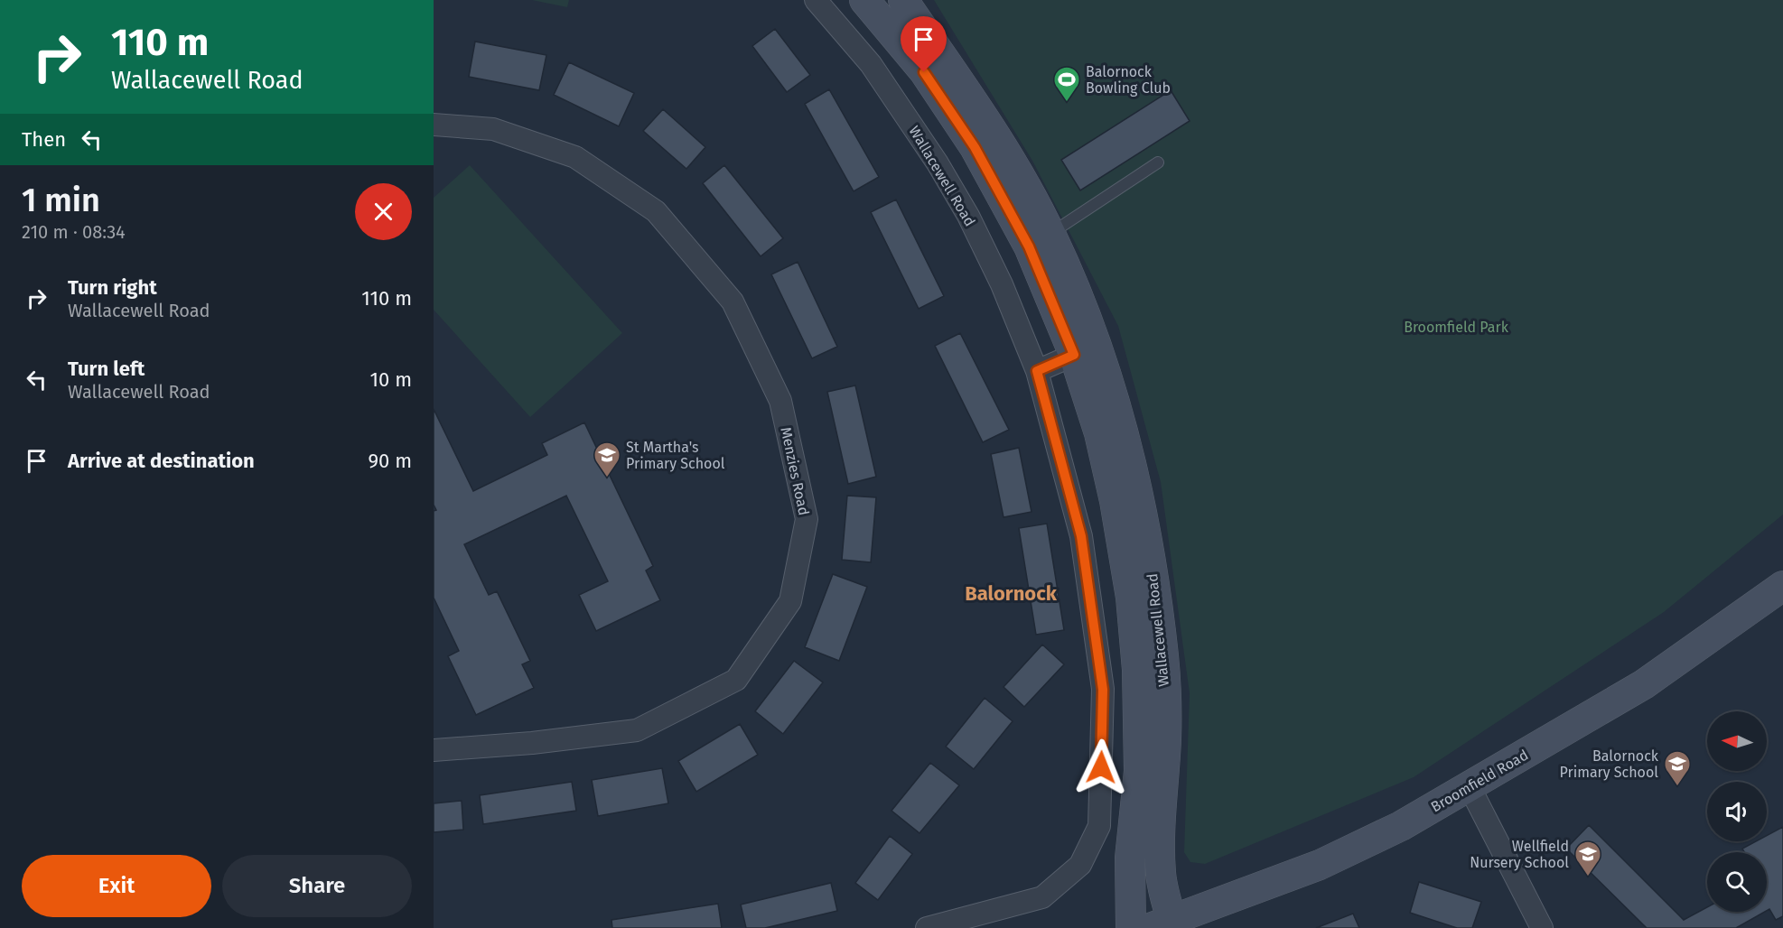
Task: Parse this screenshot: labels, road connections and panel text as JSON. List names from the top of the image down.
{
  "streets": {
    "street": ["Wallacewell Road", "Menzies Road", "Broomfield Road"]
  },
  "crossings": [
    ["Wallacewell Road", "Broomfield Road"]
  ],
  "districts": ["Balornock"],
  "parks": ["Broomfield Park"],
  "places": {
    "sports": ["Balornock Bowling Club"],
    "school or university": ["St Martha's Primary School", "Balornock Primary School", "Wellfield Nursery School"]
  },
  "north": "left",
  "page": {
    "turn": ["110 m", "Wallacewell Road"],
    "then": "Then",
    "heading": ["1 min", "210 m · 08:34"],
    "list": [
      {
        "name": "Turn right",
        "note": "Wallacewell Road",
        "value": "110 m"
      },
      {
        "name": "Turn left",
        "note": "Wallacewell Road",
        "value": "10 m"
      },
      {
        "name": "Arrive at destination",
        "value": "90 m"
      }
    ],
    "buttons": ["Exit", "Share"]
  }
}
